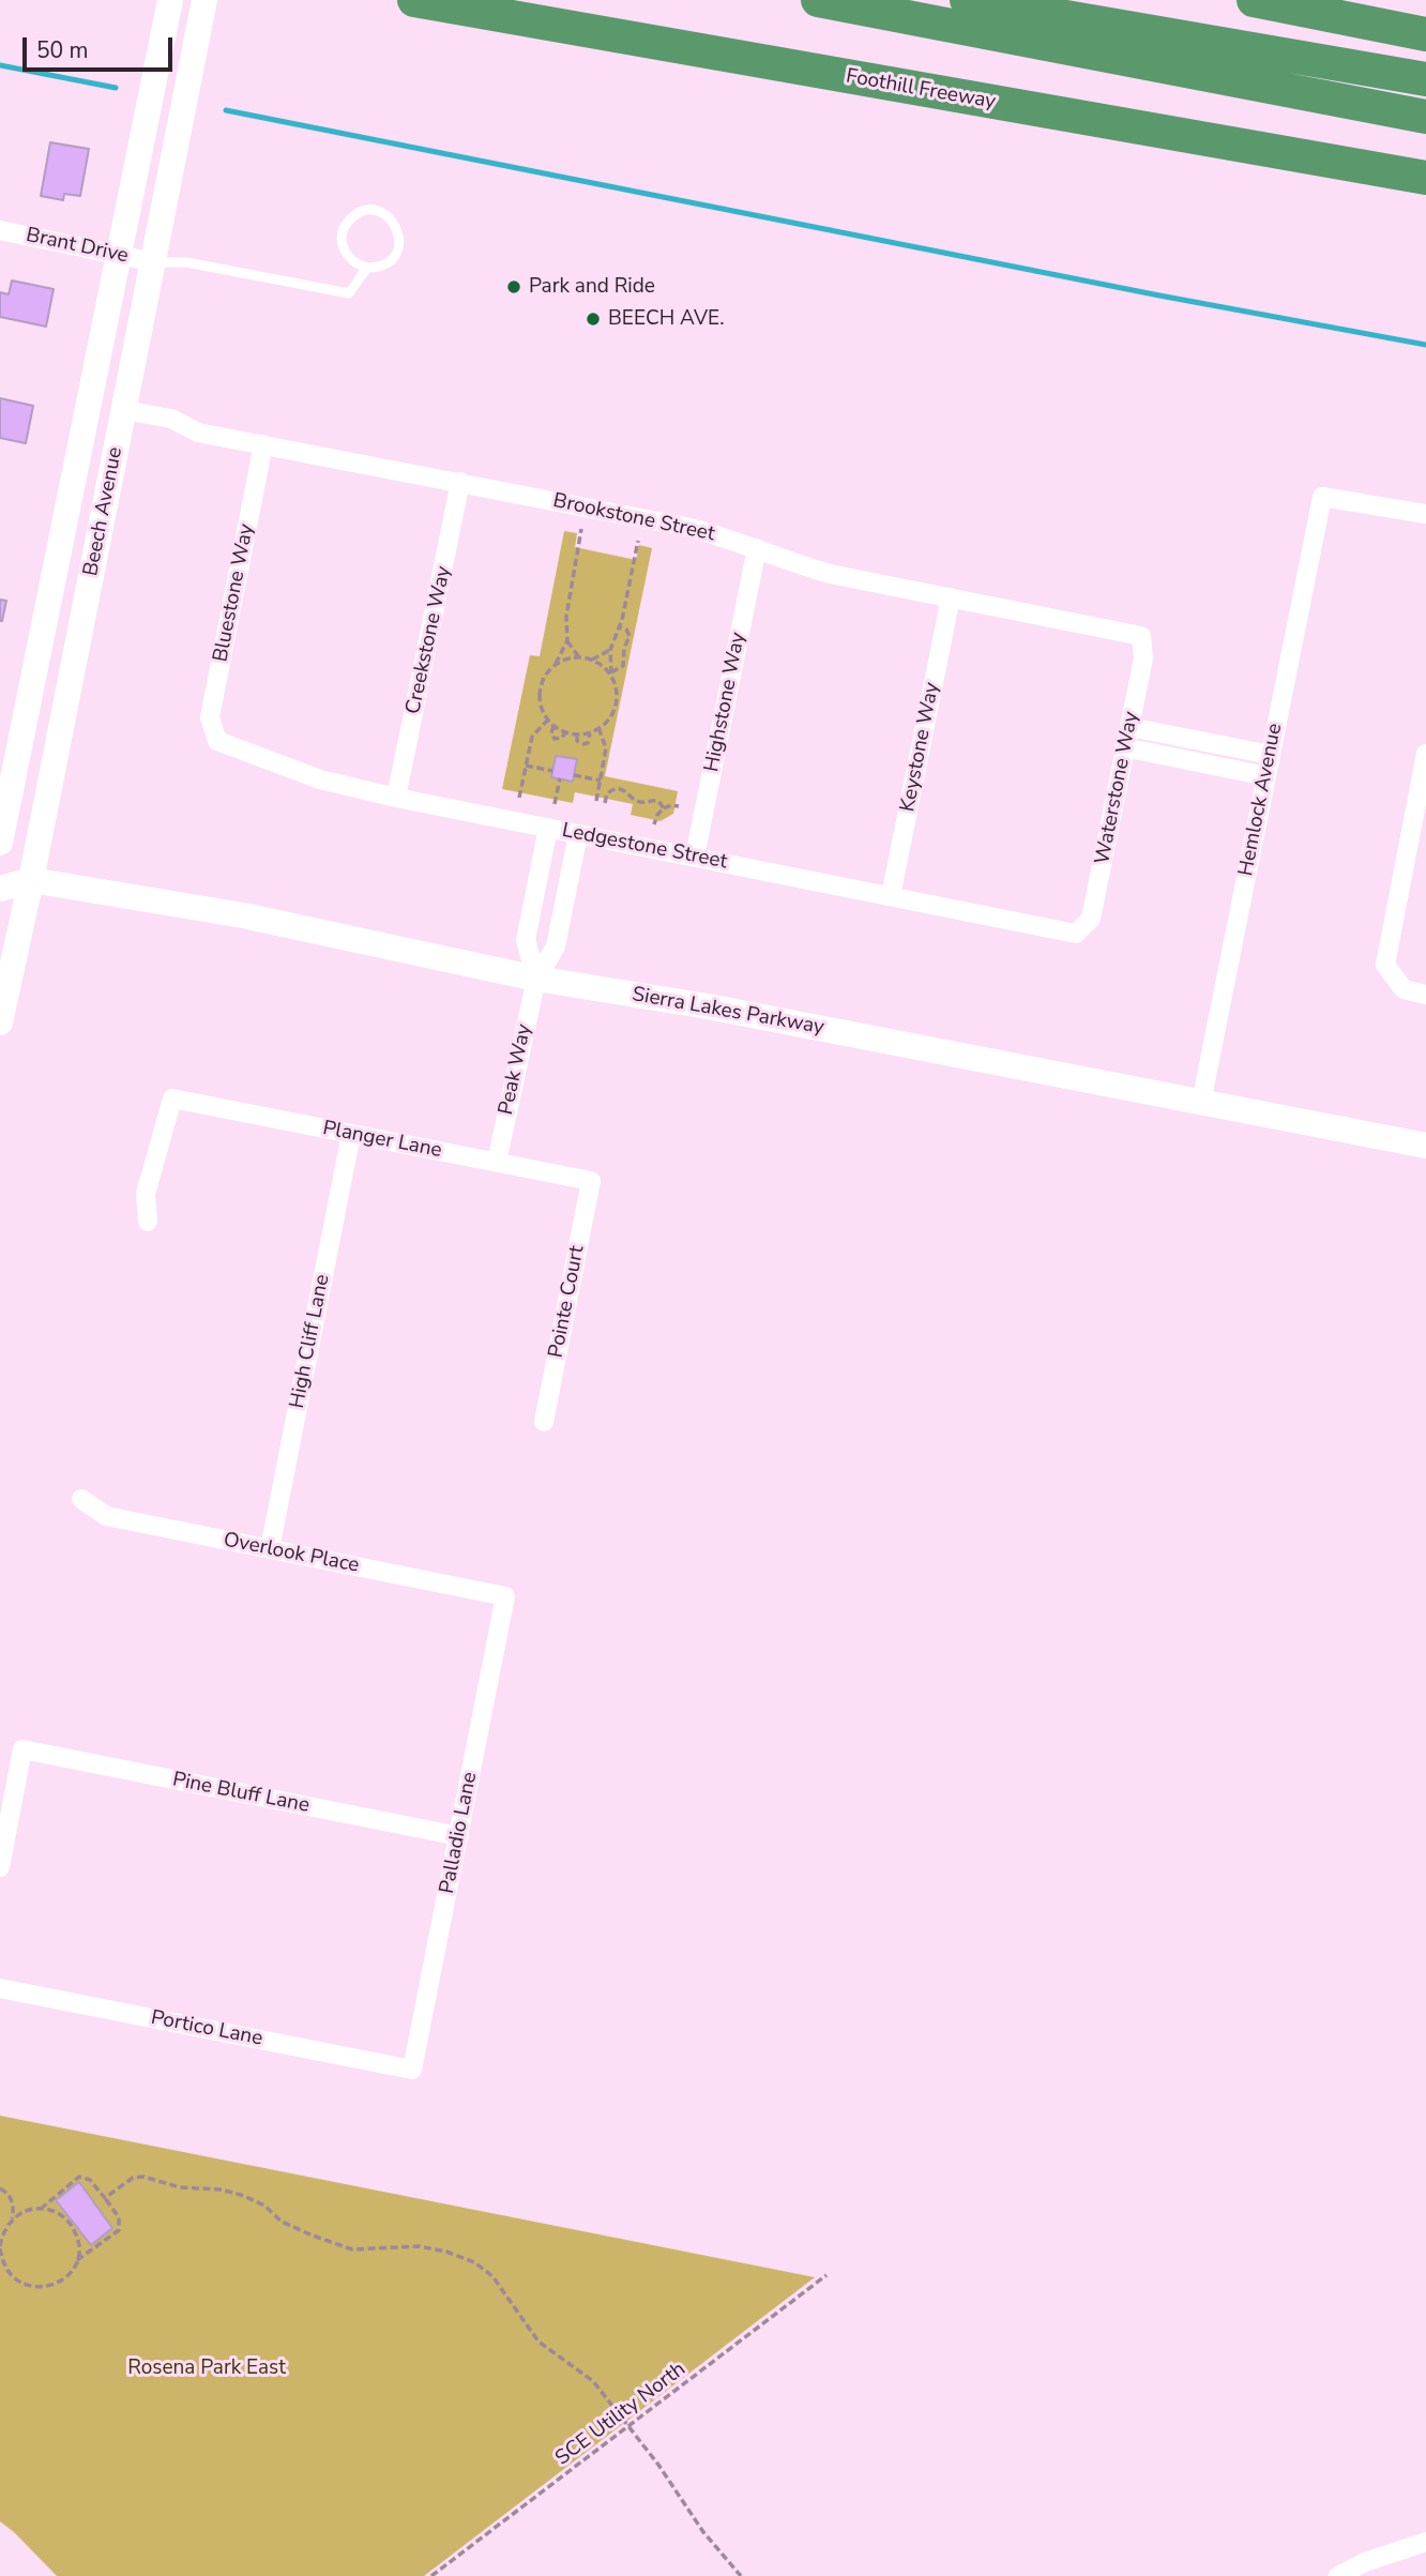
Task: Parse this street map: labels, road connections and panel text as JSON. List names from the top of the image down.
{
  "streets": {
    "highway": ["Foothill Freeway"],
    "main road": ["Beech Avenue", "Sierra Lakes Parkway"],
    "street": [
      "Brant Drive",
      "Brookstone Street",
      "Bluestone Way",
      "Creekstone Way",
      "Highstone Way",
      "Keystone Way",
      "Waterstone Way",
      "Hemlock Avenue",
      "Ledgestone Street",
      "Peak Way",
      "Planger Lane",
      "Pointe Court",
      "High Cliff Lane",
      "Overlook Place",
      "Pine Bluff Lane",
      "Palladio Lane",
      "Portico Lane"
    ],
    "path": ["SCE Utility North"]
  },
  "crossings": [
    ["Brant Drive", "Beech Avenue"],
    ["Beech Avenue", "Brookstone Street"],
    ["Beech Avenue", "Sierra Lakes Parkway"],
    ["Brookstone Street", "Bluestone Way"],
    ["Brookstone Street", "Creekstone Way"],
    ["Brookstone Street", "Highstone Way"],
    ["Brookstone Street", "Keystone Way"],
    ["Brookstone Street", "Waterstone Way"],
    ["Bluestone Way", "Ledgestone Street"],
    ["Creekstone Way", "Ledgestone Street"],
    ["Highstone Way", "Ledgestone Street"],
    ["Keystone Way", "Ledgestone Street"],
    ["Waterstone Way", "Ledgestone Street"],
    ["Hemlock Avenue", "Sierra Lakes Parkway"],
    ["Ledgestone Street", "Peak Way"],
    ["Sierra Lakes Parkway", "Peak Way"],
    ["Peak Way", "Planger Lane"],
    ["Planger Lane", "Pointe Court"],
    ["Planger Lane", "High Cliff Lane"],
    ["High Cliff Lane", "Overlook Place"],
    ["Overlook Place", "Palladio Lane"],
    ["Pine Bluff Lane", "Palladio Lane"],
    ["Palladio Lane", "Portico Lane"]
  ],
  "parks": ["Rosena Park East"],
  "places": ["Park and Ride", "BEECH AVE."],
  "scale_bar": "50 m"
}
